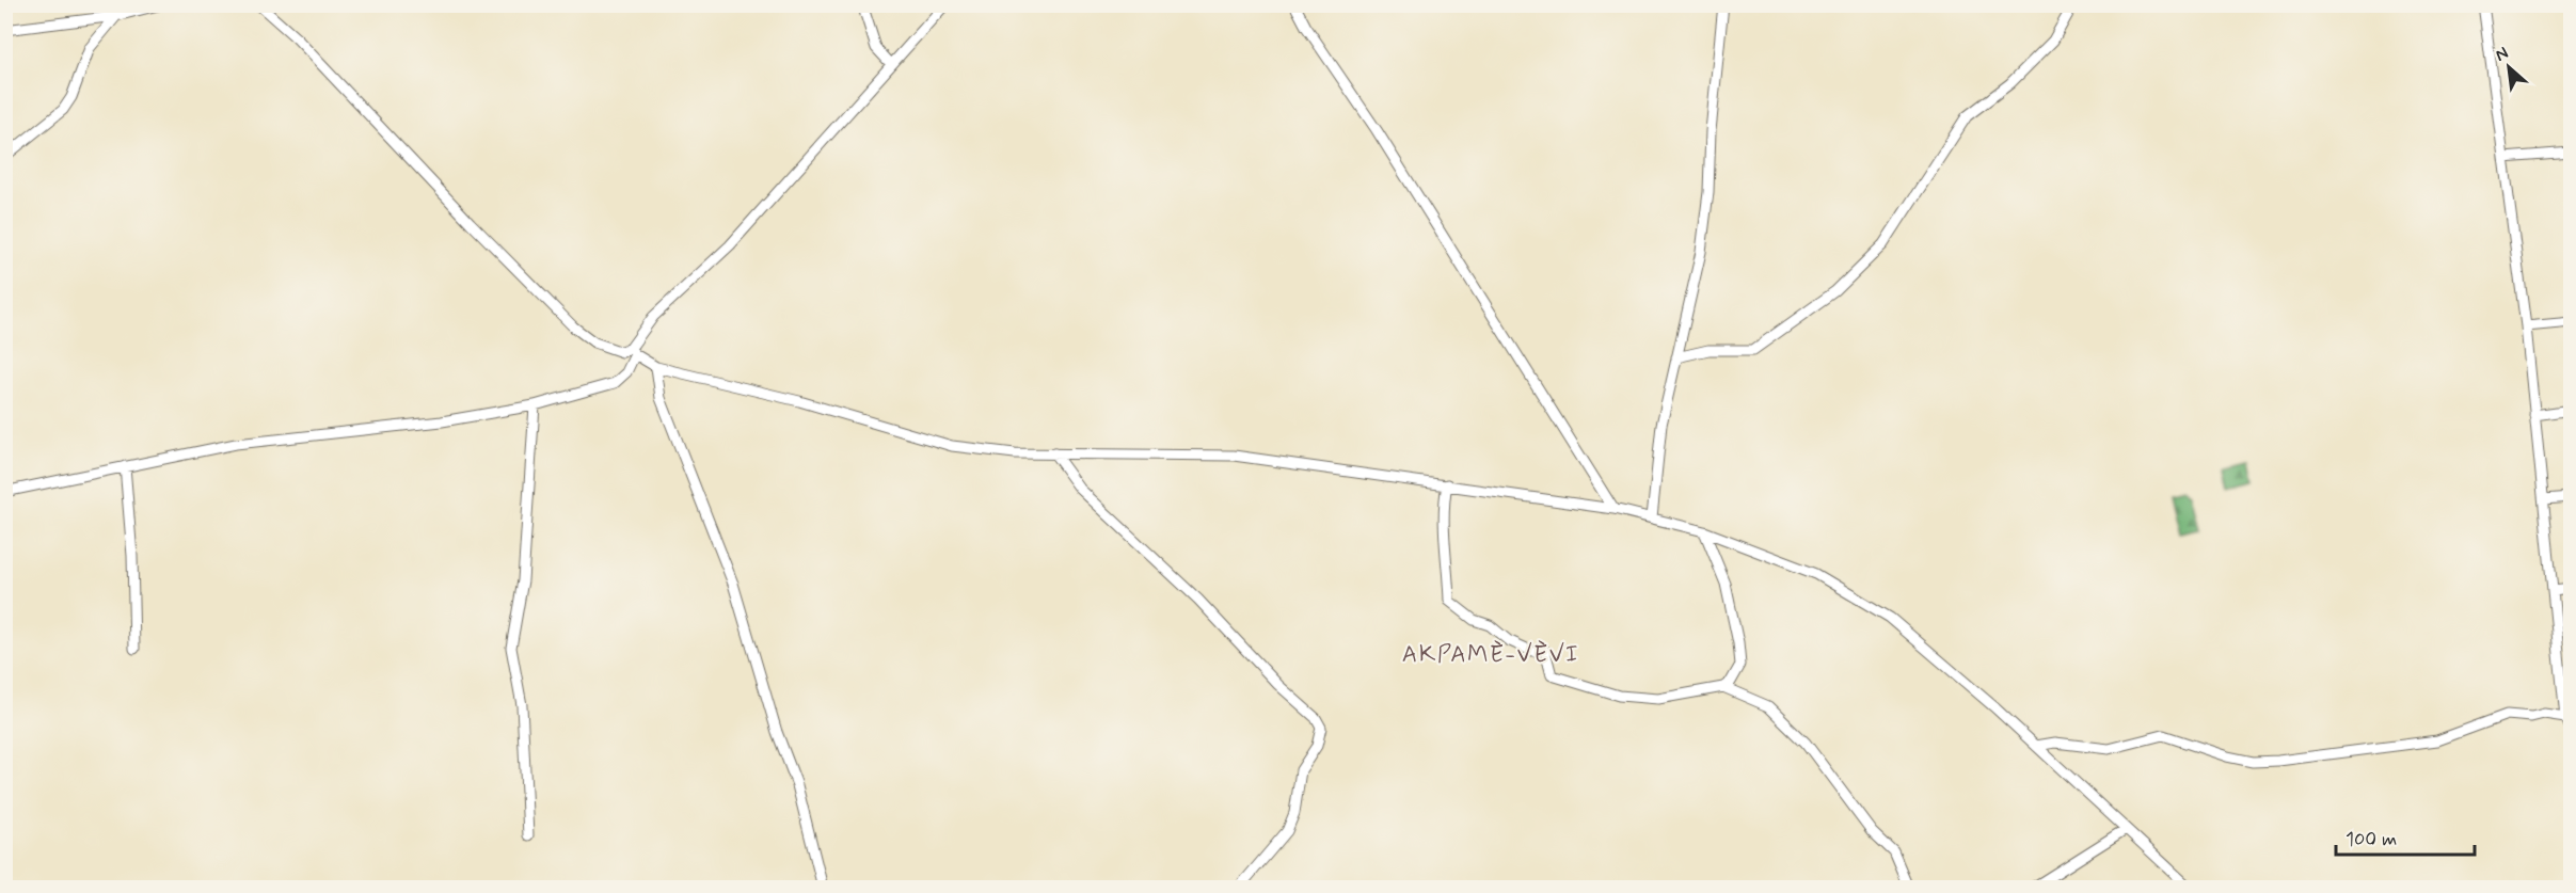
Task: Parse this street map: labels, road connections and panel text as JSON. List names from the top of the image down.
{
  "districts": ["AKPAMÈ-VÈVI"],
  "scale_bar": "100 m",
  "north": "top left"
}
